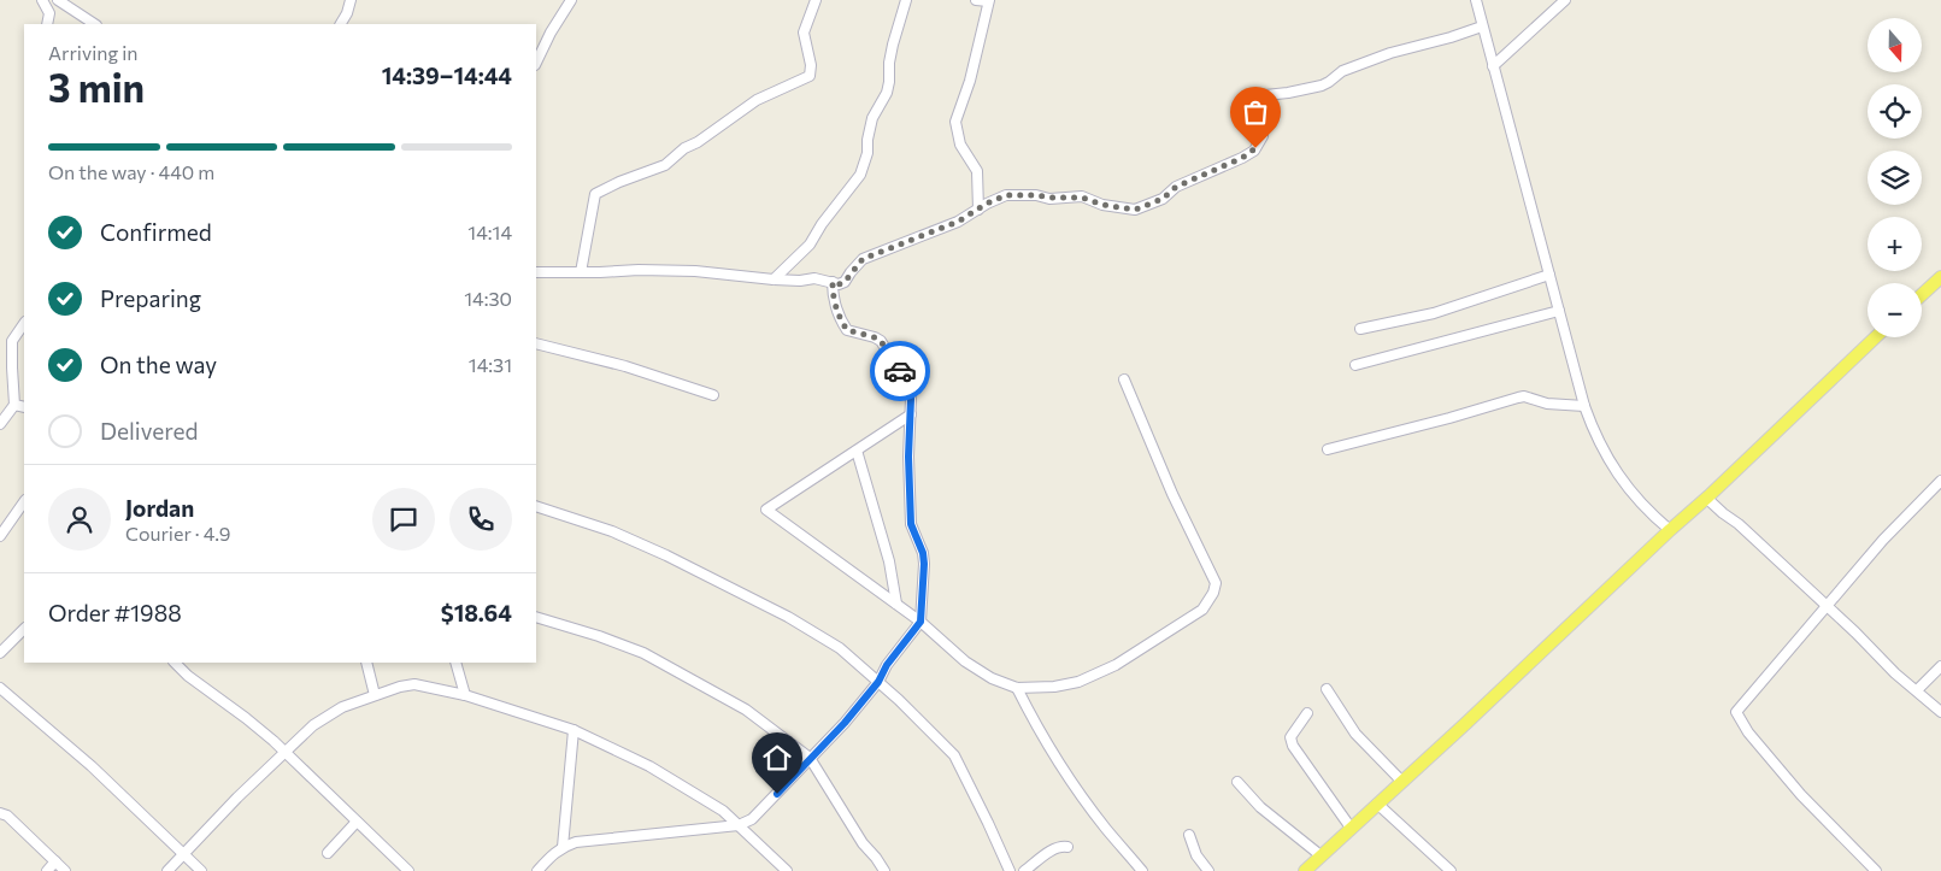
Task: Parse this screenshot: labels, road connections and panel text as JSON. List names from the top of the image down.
{
  "north": "bottom",
  "page": {
    "map_buttons": ["+", "−"],
    "heading": ["3 min", "Arriving in", "14:39–14:44"],
    "panel": [
      "Jordan",
      "Courier · 4.9",
      "Order #1988",
      "$18.64"
    ],
    "bar": "On the way · 440 m",
    "list": [
      ["Confirmed", "14:14"],
      ["Preparing", "14:30"],
      ["On the way", "14:31"],
      "Delivered"
    ]
  }
}
